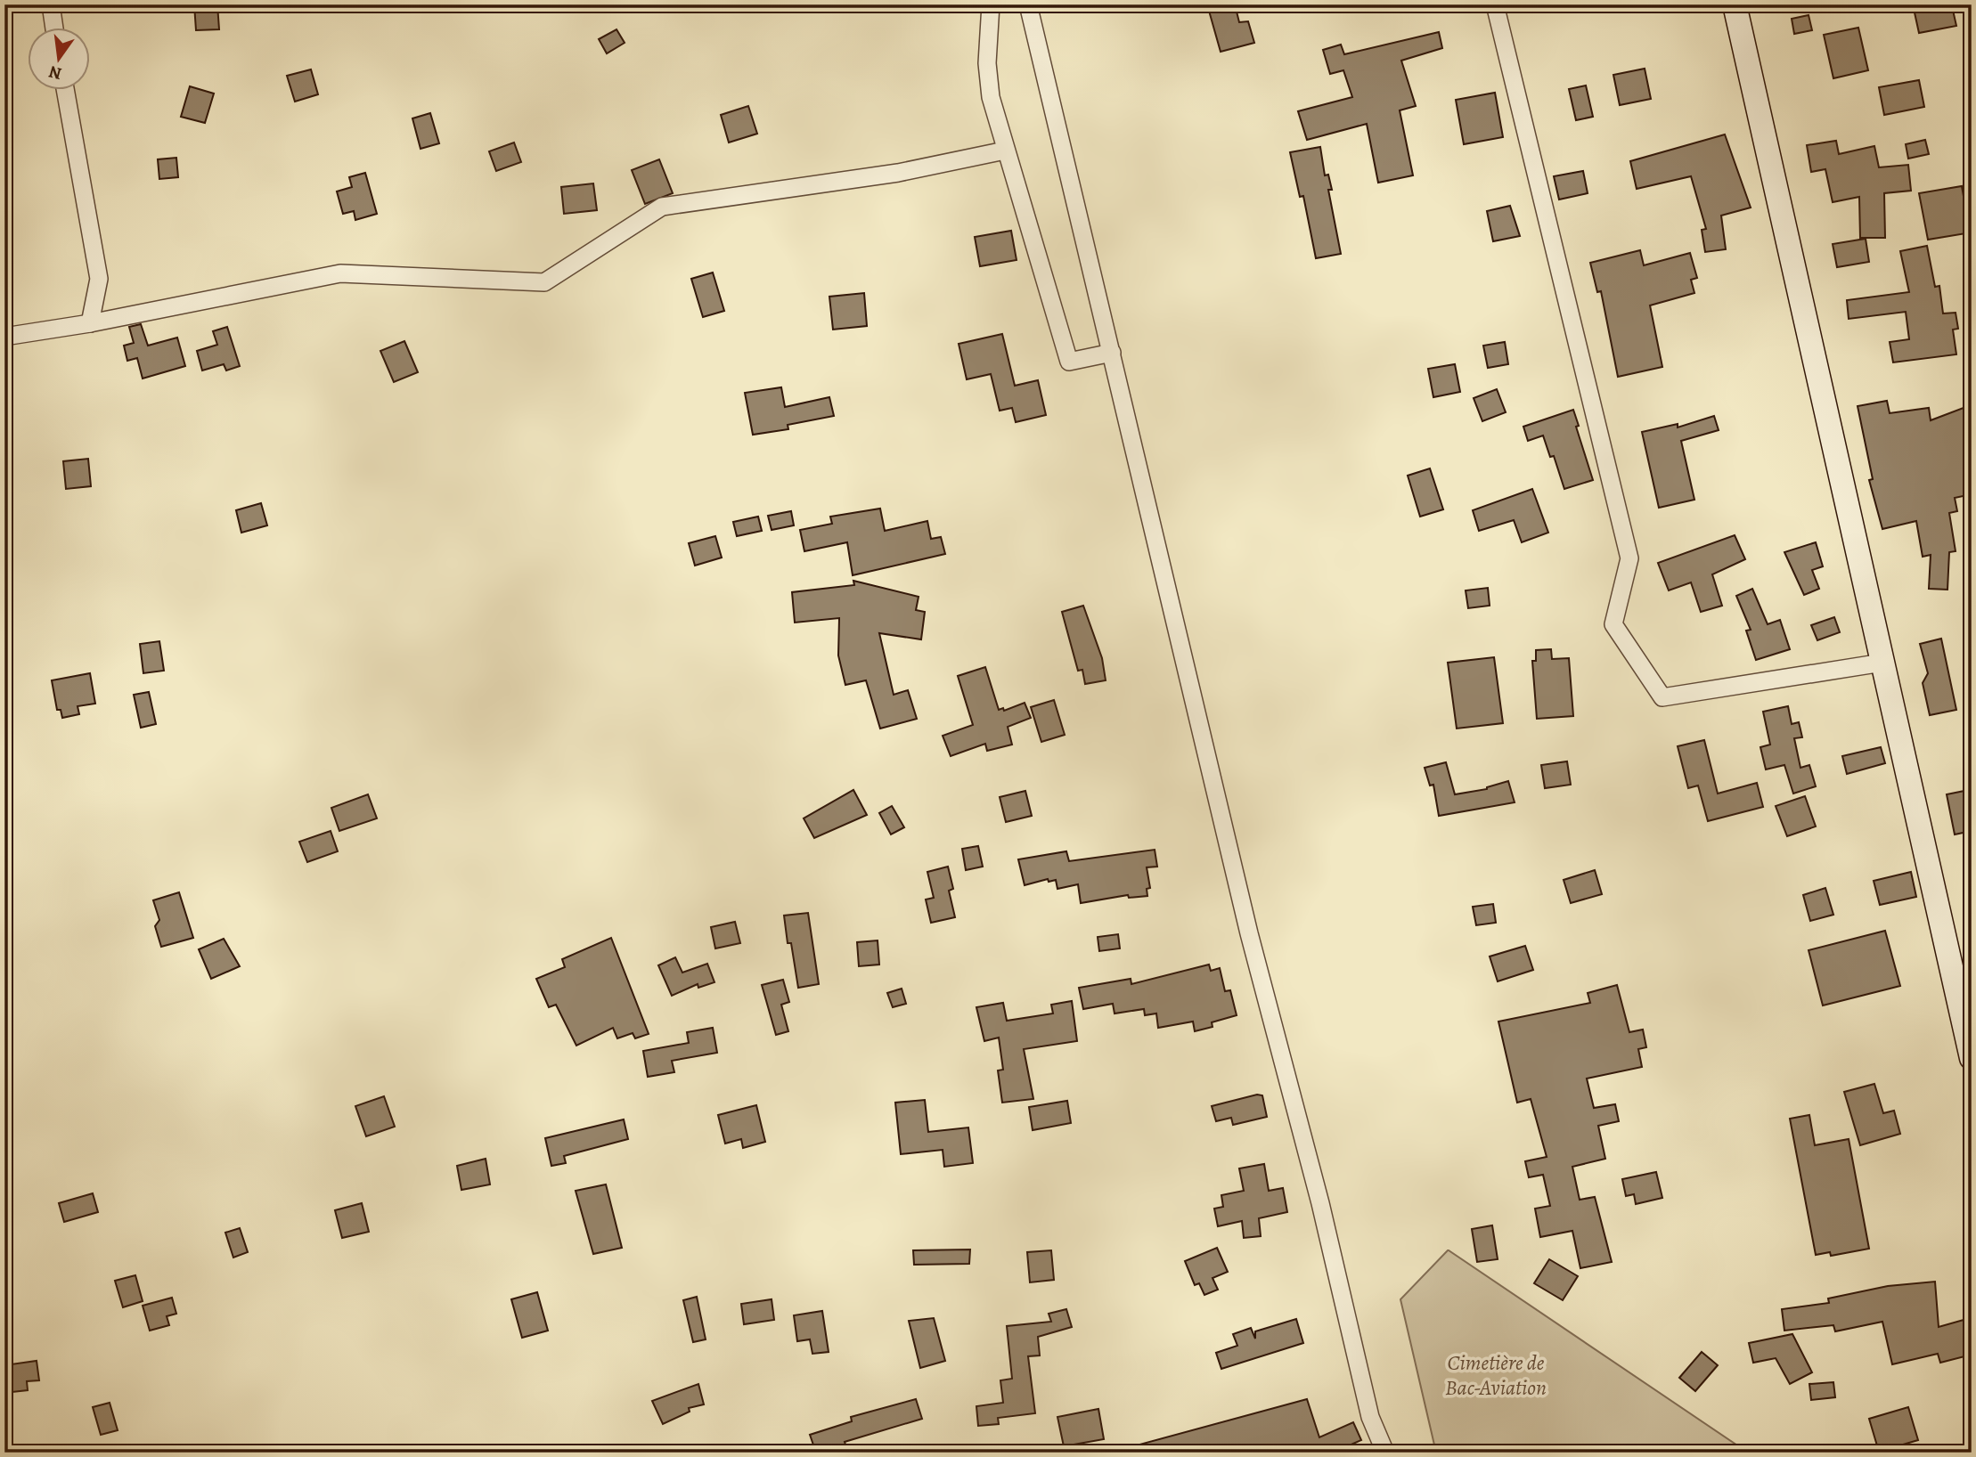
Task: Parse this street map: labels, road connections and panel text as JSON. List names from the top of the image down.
{
  "parks": ["Cimetière de Bac-Aviation"],
  "north": "bottom"
}
